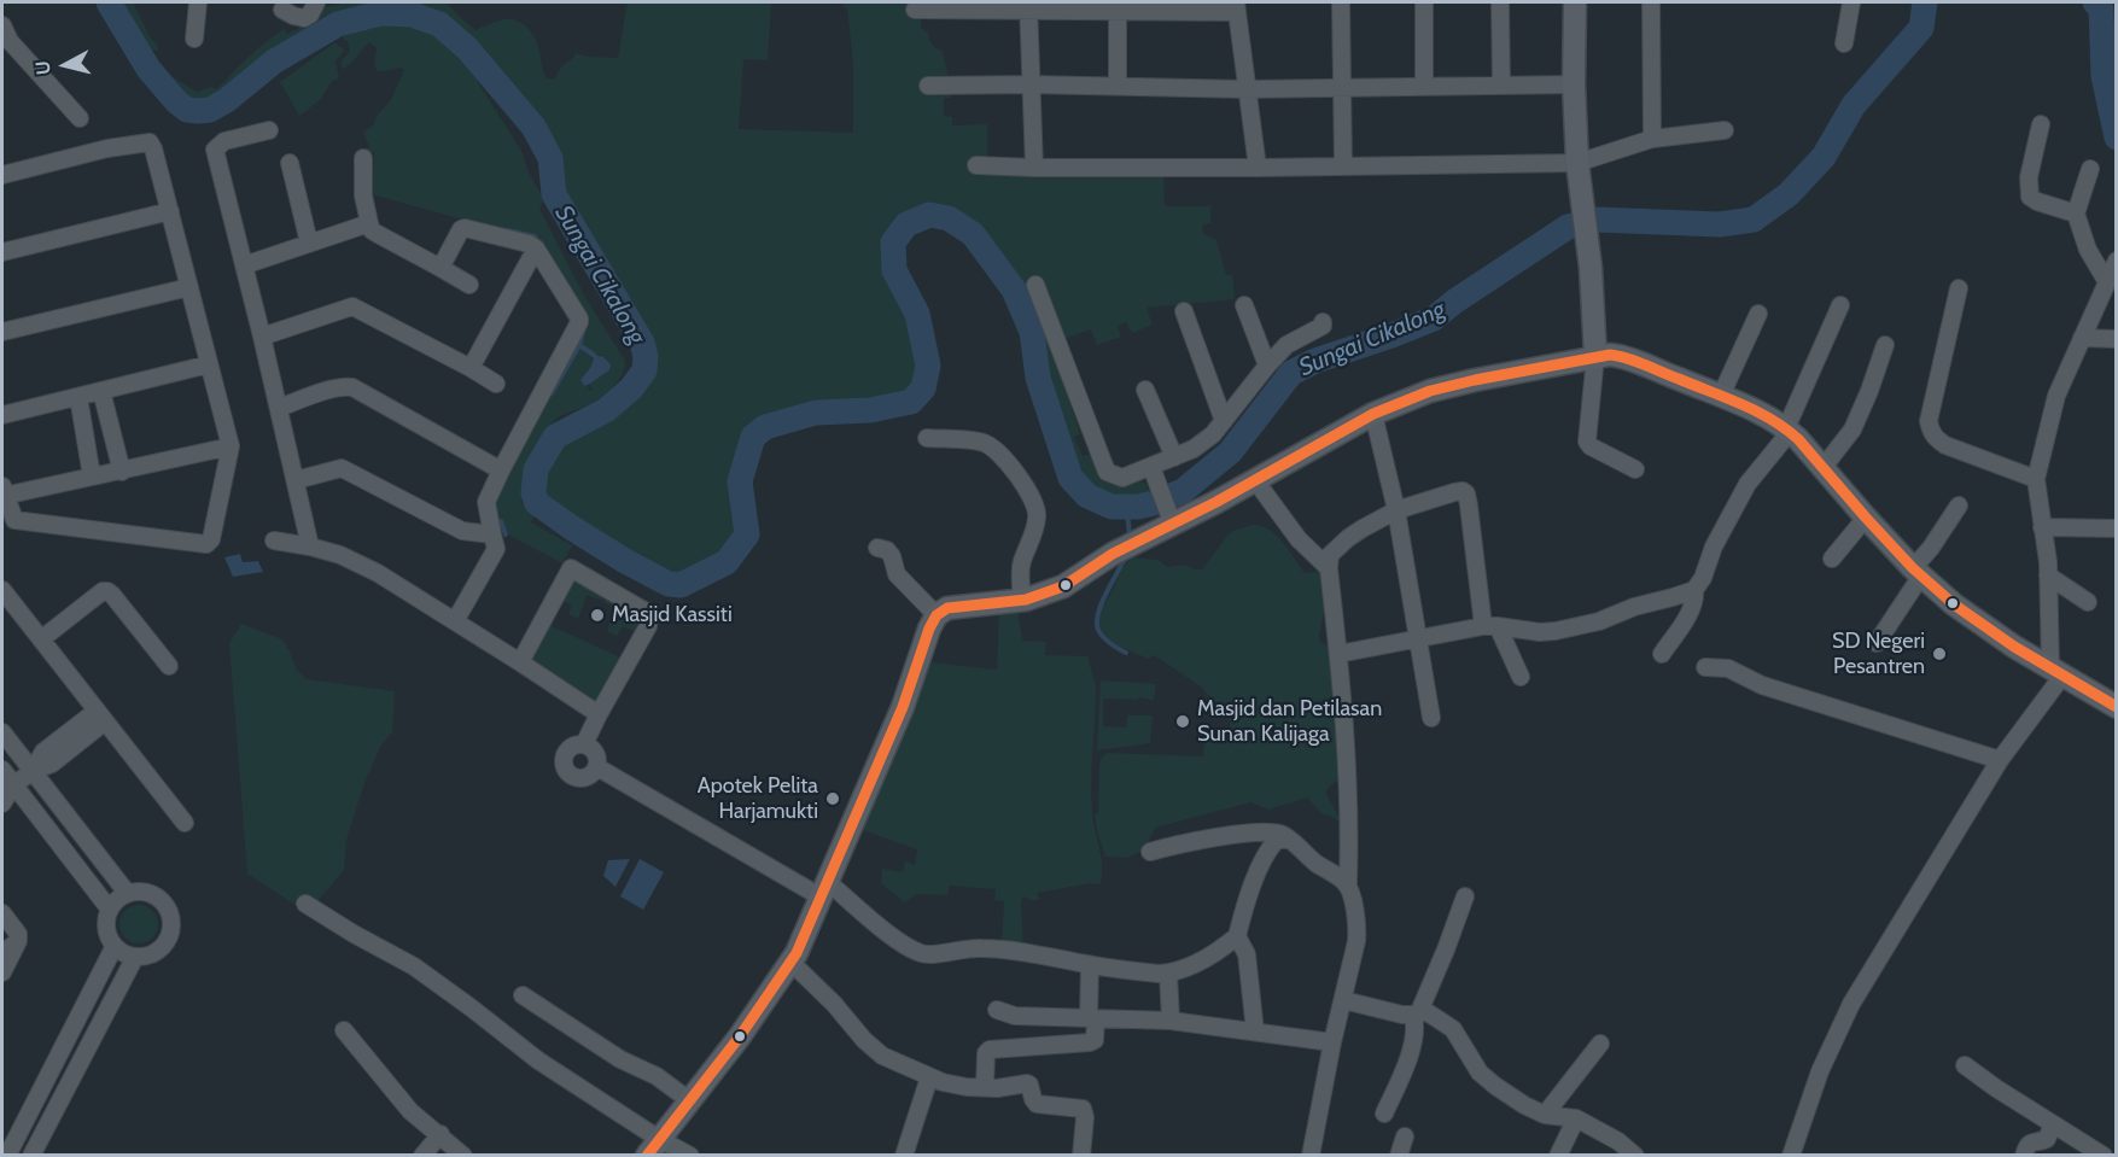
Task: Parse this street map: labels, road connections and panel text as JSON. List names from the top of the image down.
{
  "water": ["Sungai Cikalong"],
  "places": [
    "Masjid Kassiti",
    "SD Negeri Pesantren",
    "Masjid dan Petilasan Sunan Kalijaga",
    "Apotek Pelita Harjamukti"
  ],
  "north": "left"
}
